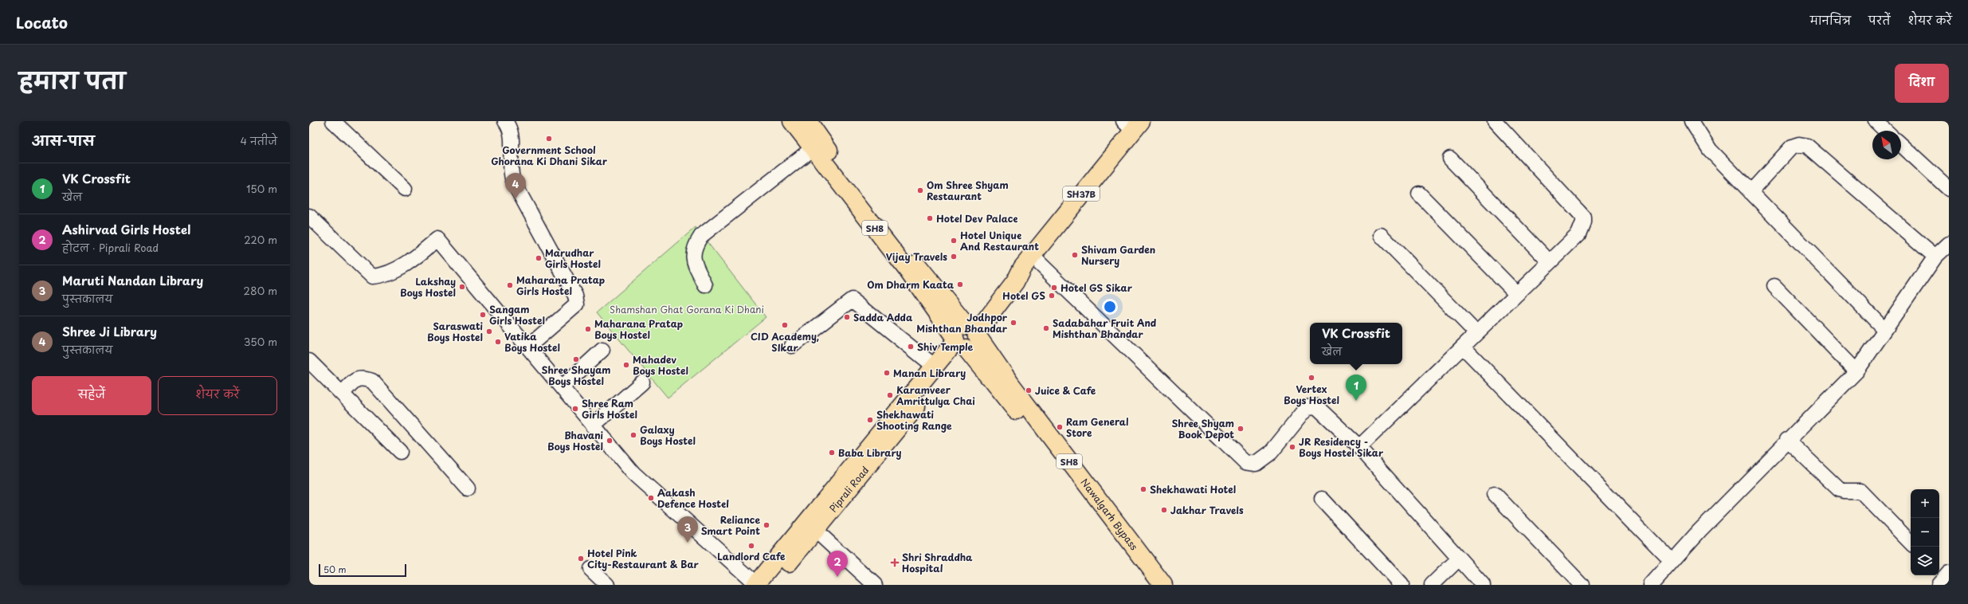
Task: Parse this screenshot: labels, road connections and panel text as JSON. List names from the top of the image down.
{
  "streets": {
    "main road": [
      "SH37B",
      "SH8",
      "Piprali Road",
      "Nawalgarh Bypass"
    ]
  },
  "crossings": [
    ["SH37B", "SH8"],
    ["SH37B", "Piprali Road"],
    ["SH37B", "Nawalgarh Bypass"],
    ["SH8", "Piprali Road"],
    ["SH8", "Nawalgarh Bypass"],
    ["Piprali Road", "Nawalgarh Bypass"]
  ],
  "parks": ["Shamshan Ghat Gorana Ki Dhani"],
  "places": {
    "other": [
      "Government School Ghorana Ki Dhani Sikar",
      "Om Shree Shyam Restaurant",
      "Hotel Dev Palace",
      "Hotel Unique And Restaurant",
      "Shivam Garden Nursery",
      "Vijay Travels",
      "Marudhar Girls Hostel",
      "Om Dharm Kaata",
      "Maharana Pratap Girls Hostel",
      "Lakshay Boys Hostel",
      "Hotel GS Sikar",
      "Hotel GS",
      "Sangam Girls Hostel",
      "Sadda Adda",
      "Jodhpor Mishthan Bhandar",
      "CID Academy, SIkar",
      "Sadabahar Fruit And Mishthan Bhandar",
      "Maharana Pratap Boys Hostel",
      "Saraswati Boys Hostel",
      "Vatika Boys Hostel",
      "Shiv Temple",
      "Shree Shayam Boys Hostel",
      "Mahadev Boys Hostel",
      "Manan Library",
      "Vertex Boys Hostel",
      "Juice & Cafe",
      "Karamveer Amrittulya Chai",
      "Shree Ram Girls Hostel",
      "Shekhawati Shooting Range",
      "Ram General Store",
      "Shree Shyam Book Depot",
      "Galaxy Boys Hostel",
      "Bhavani Boys Hostel",
      "JR Residency - Boys Hostel Sikar",
      "Baba Library",
      "Shekhawati Hotel",
      "Aakash Defence Hostel",
      "Jakhar Travels",
      "Reliance Smart Point",
      "Landlord Cafe",
      "Hotel Pink City-Restaurant & Bar"
    ],
    "health": ["Shri Shraddha Hospital"]
  },
  "scale_bar": "50 m",
  "north": "top left",
  "page": {
    "header": "Locato",
    "nav": ["मानचित्र", "परतें", "शेयर करें"],
    "title": "हमारा पता",
    "buttons": [
      "दिशा",
      ["सहेजें", "शेयर करें"]
    ],
    "heading": ["आस-पास", "4 नतीजे"],
    "list": [
      {
        "mark": "1",
        "name": "VK Crossfit",
        "note": "खेल",
        "value": "150 m"
      },
      {
        "mark": "2",
        "name": "Ashirvad Girls Hostel",
        "note": "होटल · Piprali Road",
        "value": "220 m"
      },
      {
        "mark": "3",
        "name": "Maruti Nandan Library",
        "note": "पुस्तकालय",
        "value": "280 m"
      },
      {
        "mark": "4",
        "name": "Shree Ji Library",
        "note": "पुस्तकालय",
        "value": "350 m"
      }
    ],
    "pins": [
      "4",
      "1",
      "3",
      "2"
    ],
    "popup": ["VK Crossfit", "खेल"],
    "map_buttons": ["+", "−"],
    "scale": "50 m"
  }
}
